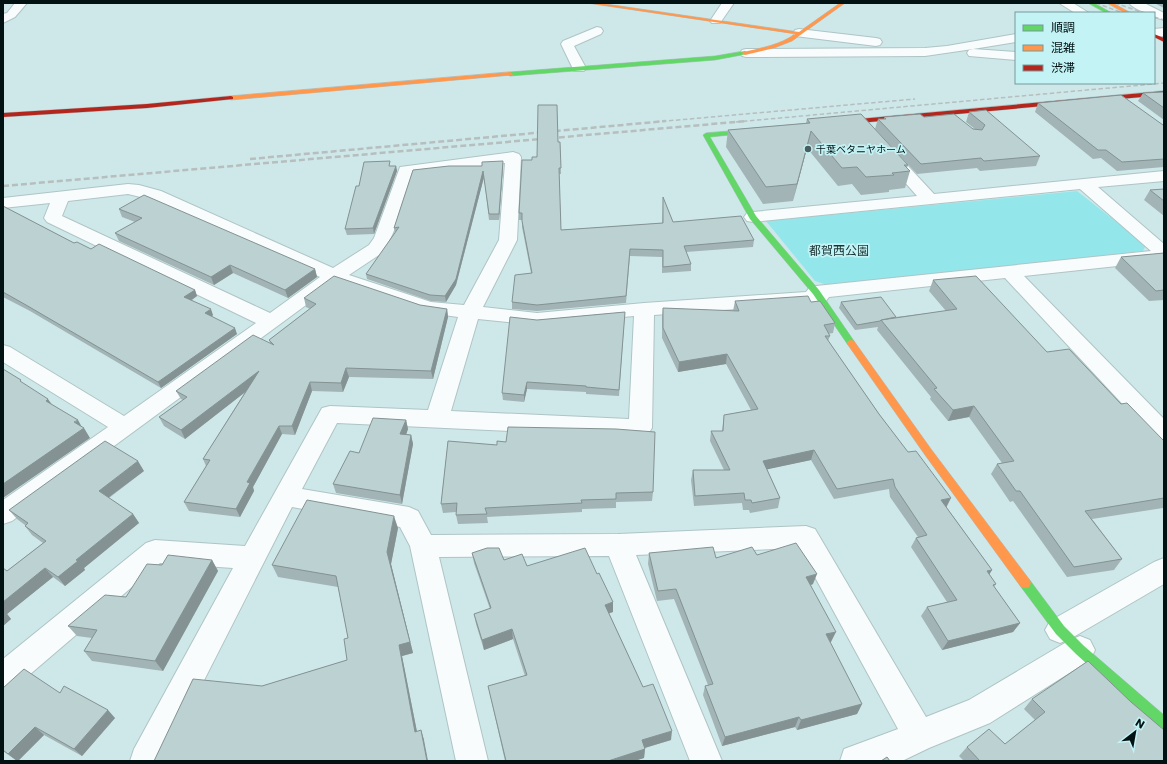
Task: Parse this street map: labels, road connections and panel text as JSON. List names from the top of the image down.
{
  "parks": ["都賀西公園"],
  "places": ["千葉ベタニヤホーム"],
  "legend": ["順調", "混雑", "渋滞"],
  "north": "top right"
}
